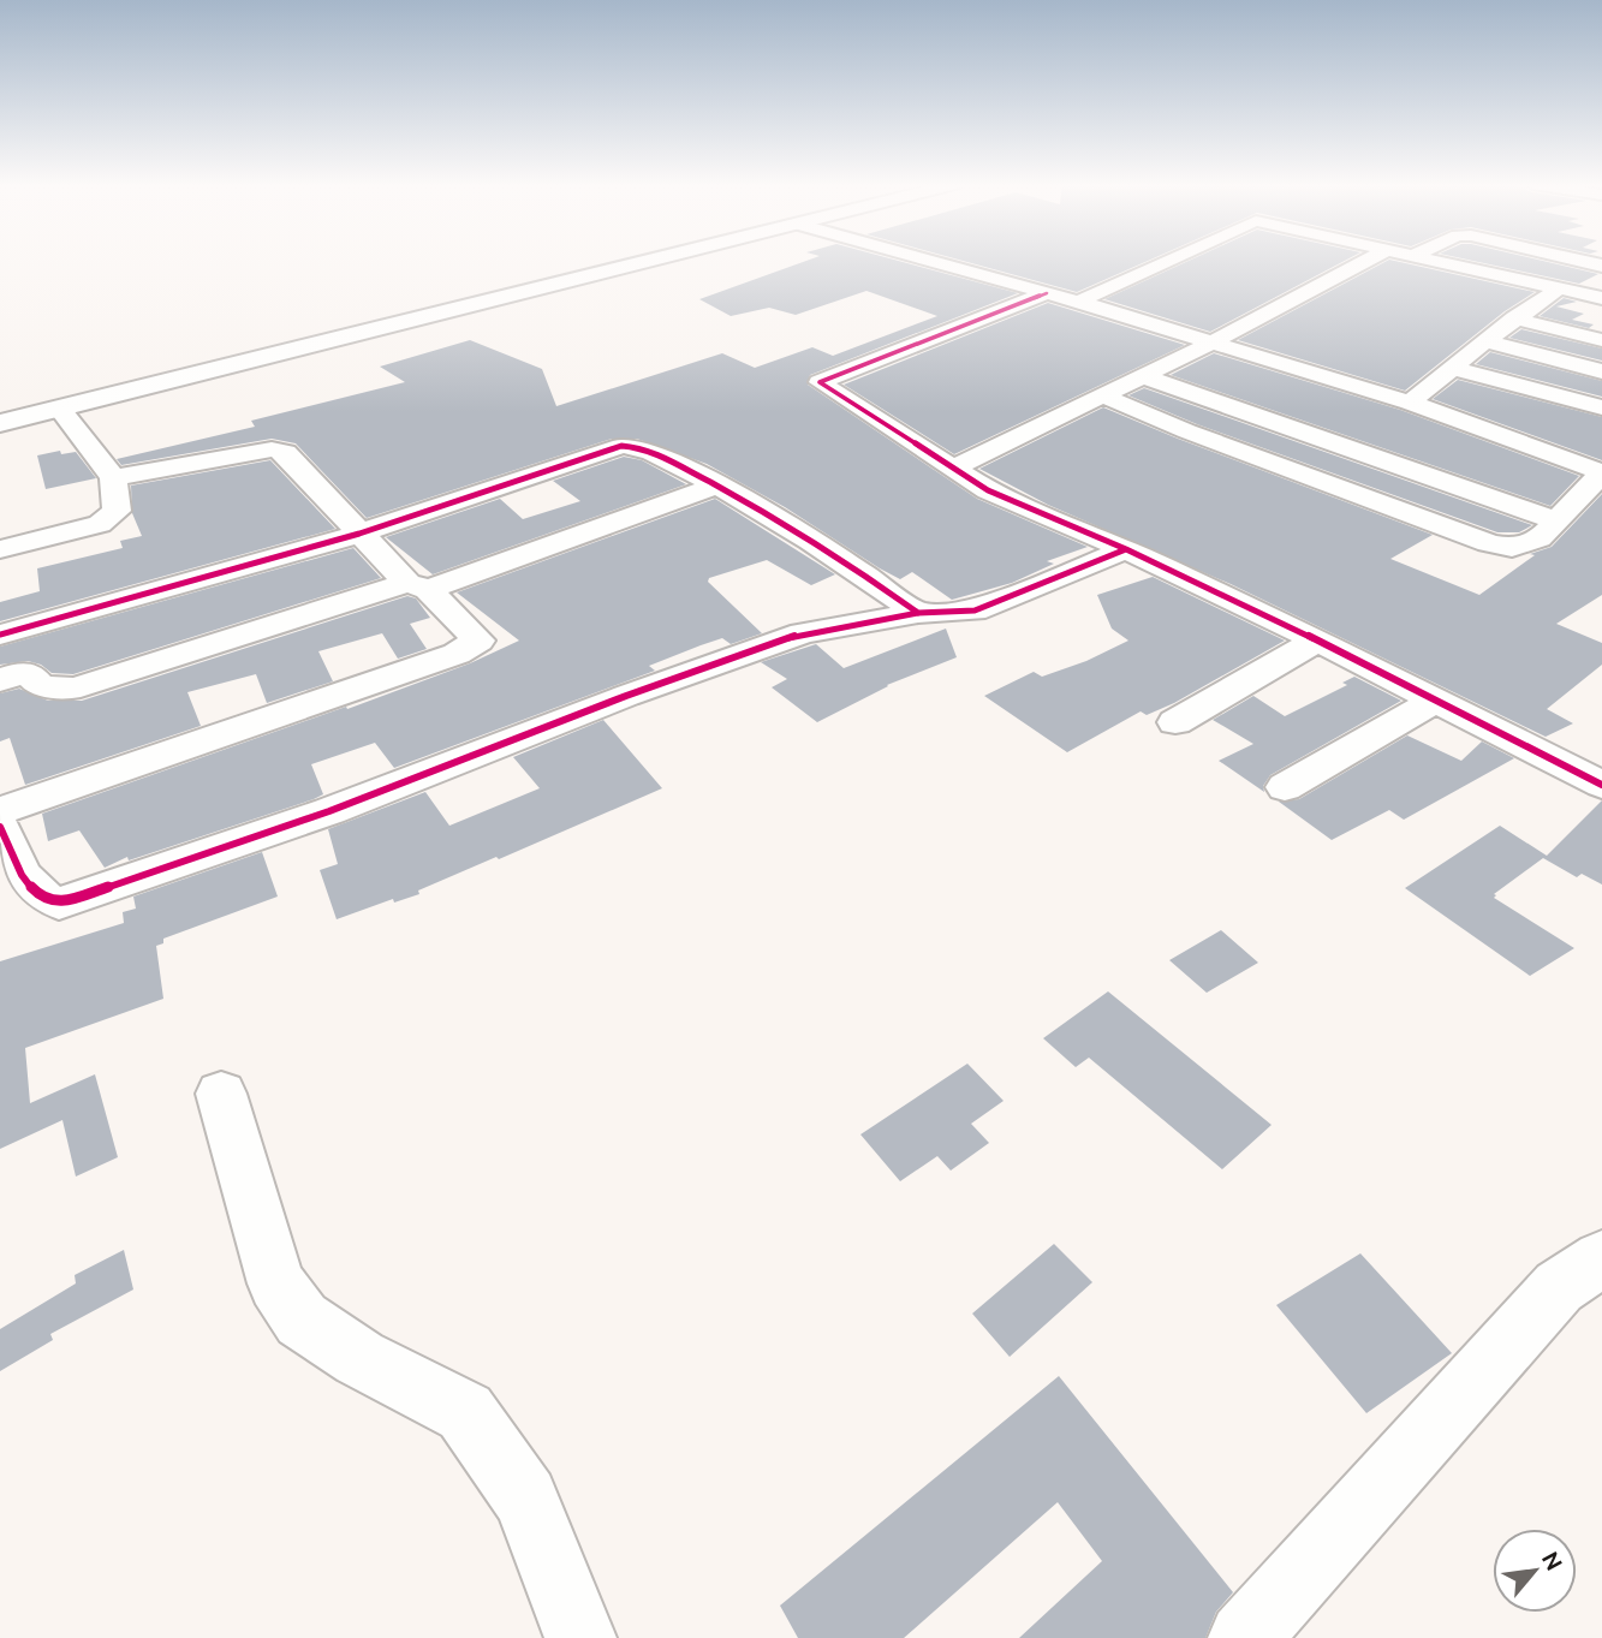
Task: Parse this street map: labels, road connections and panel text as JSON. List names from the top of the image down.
{
  "north": "top right"
}
